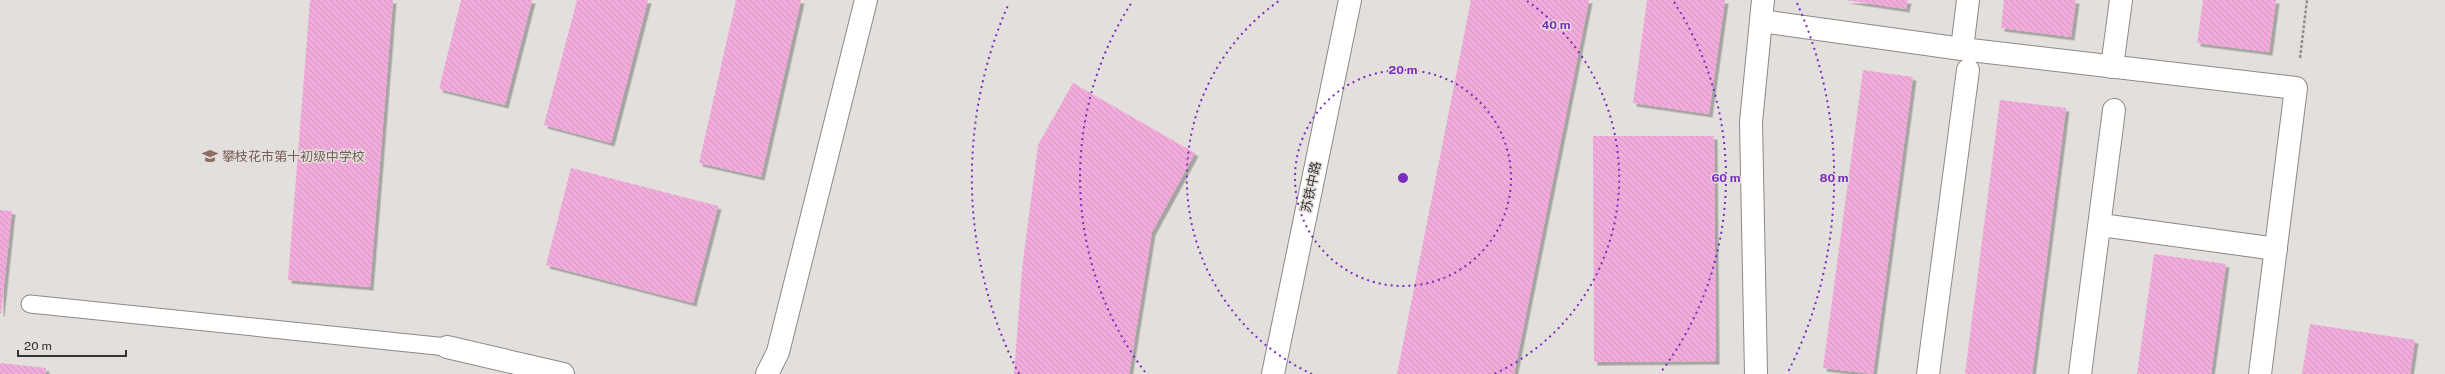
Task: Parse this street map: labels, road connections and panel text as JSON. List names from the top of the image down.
{
  "streets": {
    "main road": ["苏铁中路"]
  },
  "places": {
    "school or university": ["攀枝花市第十初级中学校"]
  },
  "scale_bar": "20 m",
  "rings": [
    "40 m",
    "20 m",
    "60 m",
    "80 m"
  ]
}
